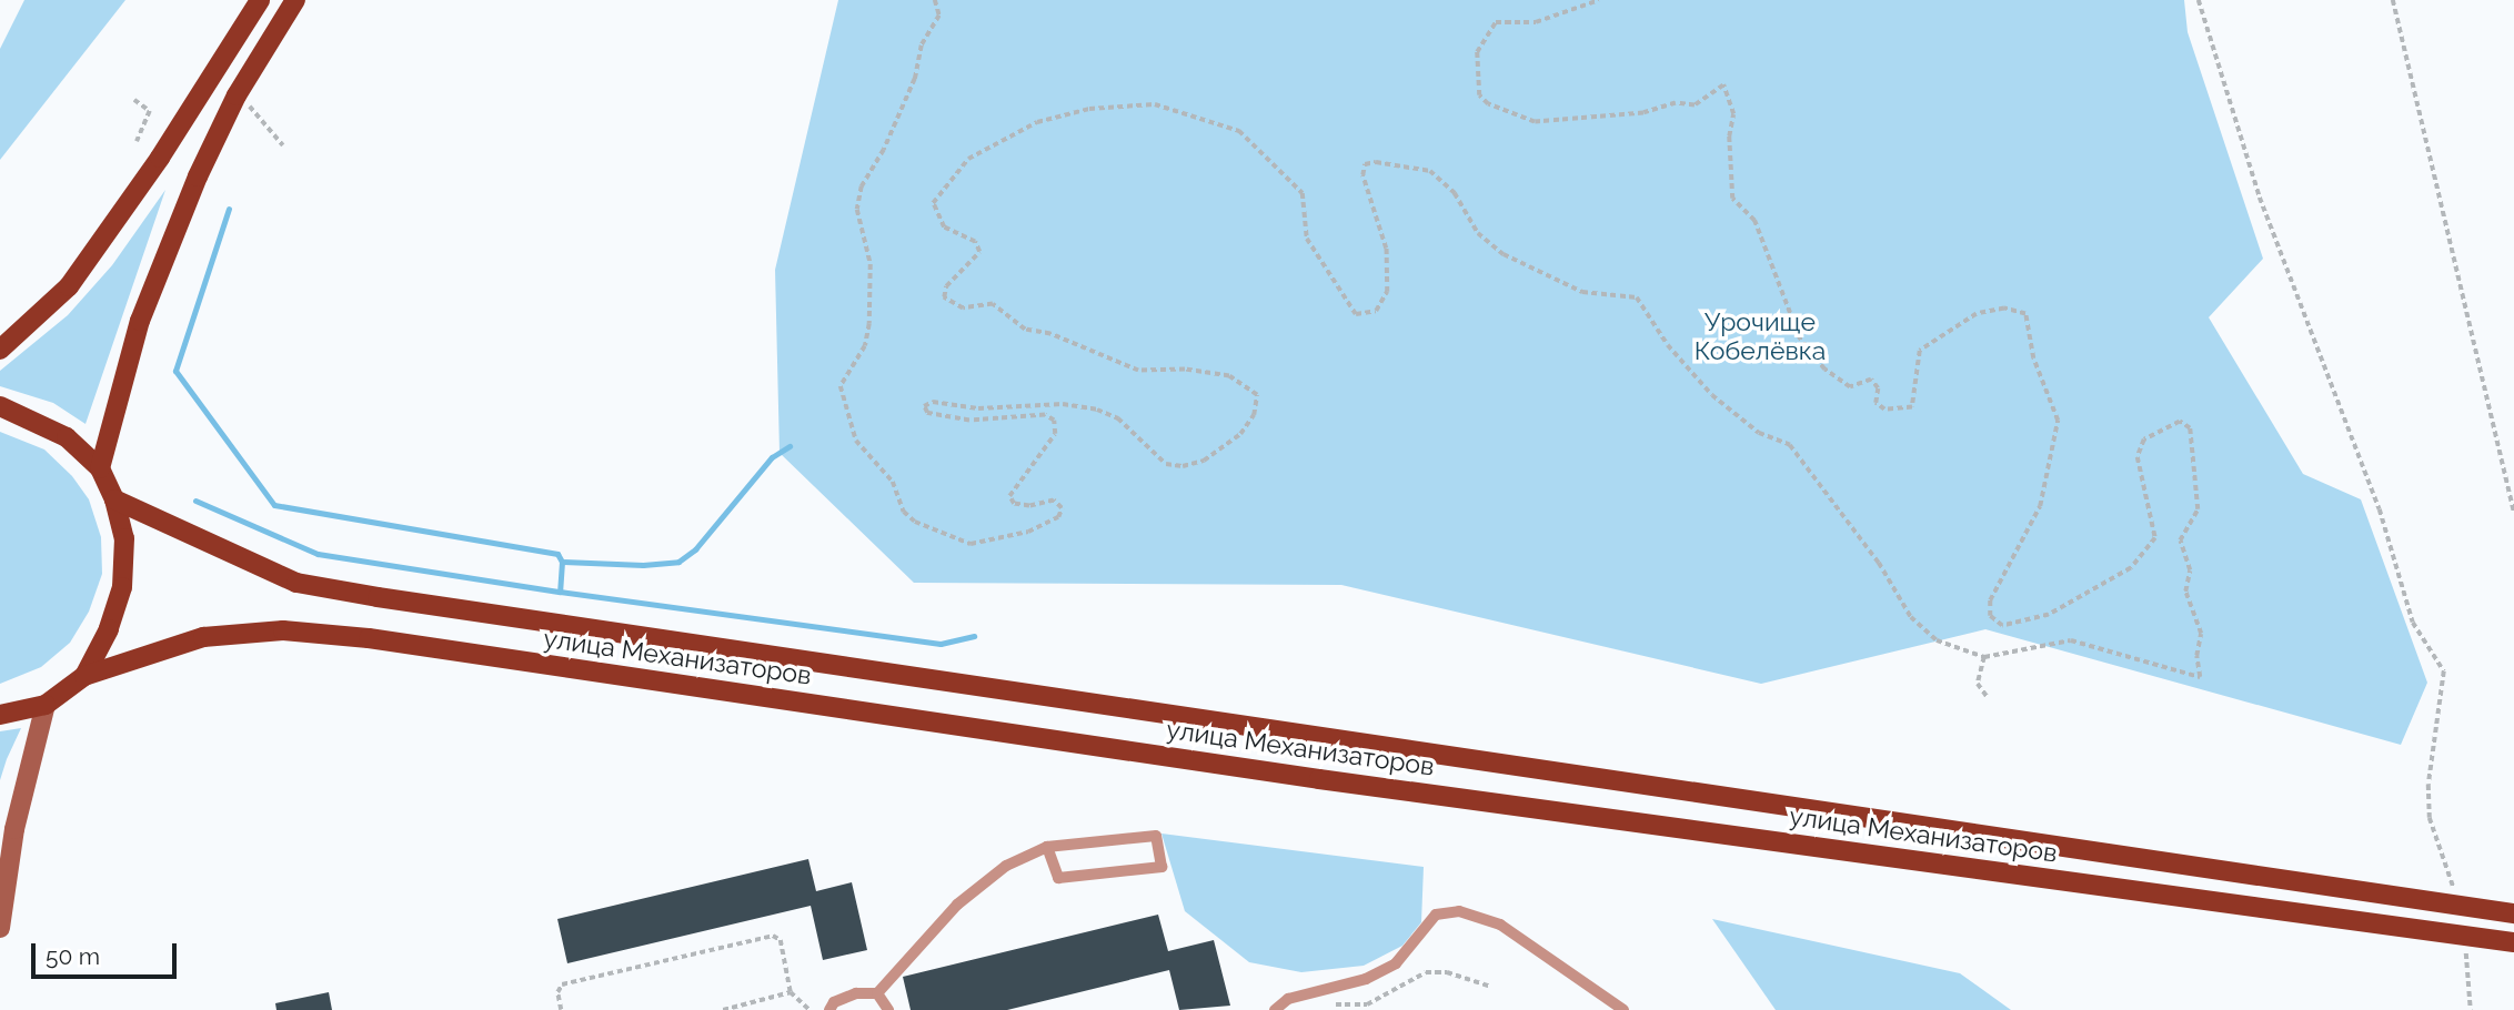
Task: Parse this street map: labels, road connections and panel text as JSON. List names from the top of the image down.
{
  "streets": {
    "main road": ["улица Механизаторов"]
  },
  "parks": ["Урочище Кобелёвка"],
  "scale_bar": "50 m"
}
